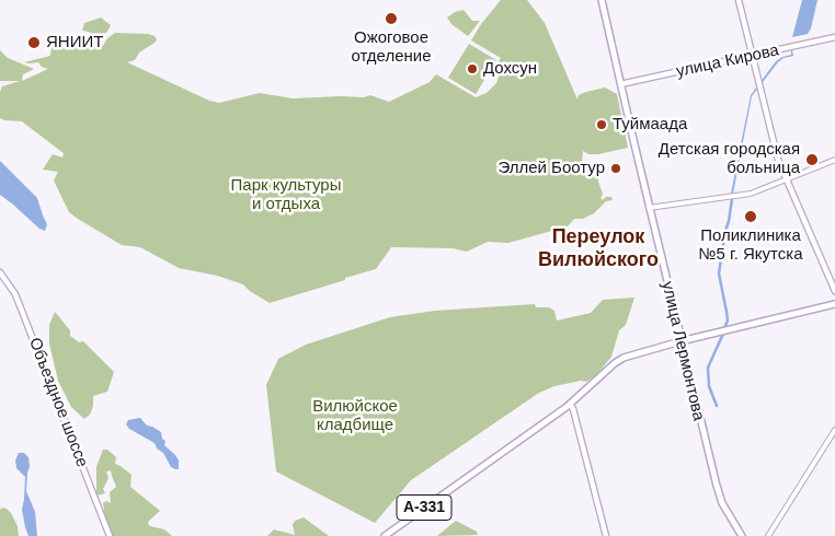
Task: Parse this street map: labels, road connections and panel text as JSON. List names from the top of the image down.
{
  "streets": {
    "main road": [
      "улица Кирова",
      "улица Лермонтова",
      "Объездное шоссе",
      "А-331"
    ]
  },
  "crossings": [
    ["улица Кирова", "улица Лермонтова"],
    ["улица Лермонтова", "А-331"]
  ],
  "districts": ["Переулок Вилюйского"],
  "parks": ["Парк культуры и отдыха", "Вилюйское кладбище"],
  "places": [
    "Ожоговое отделение",
    "ЯНИИТ",
    "Дохсун",
    "Туймаада",
    "Детская городская больница",
    "Эллей Боотур",
    "Поликлиника №5 г. Якутска"
  ]
}
